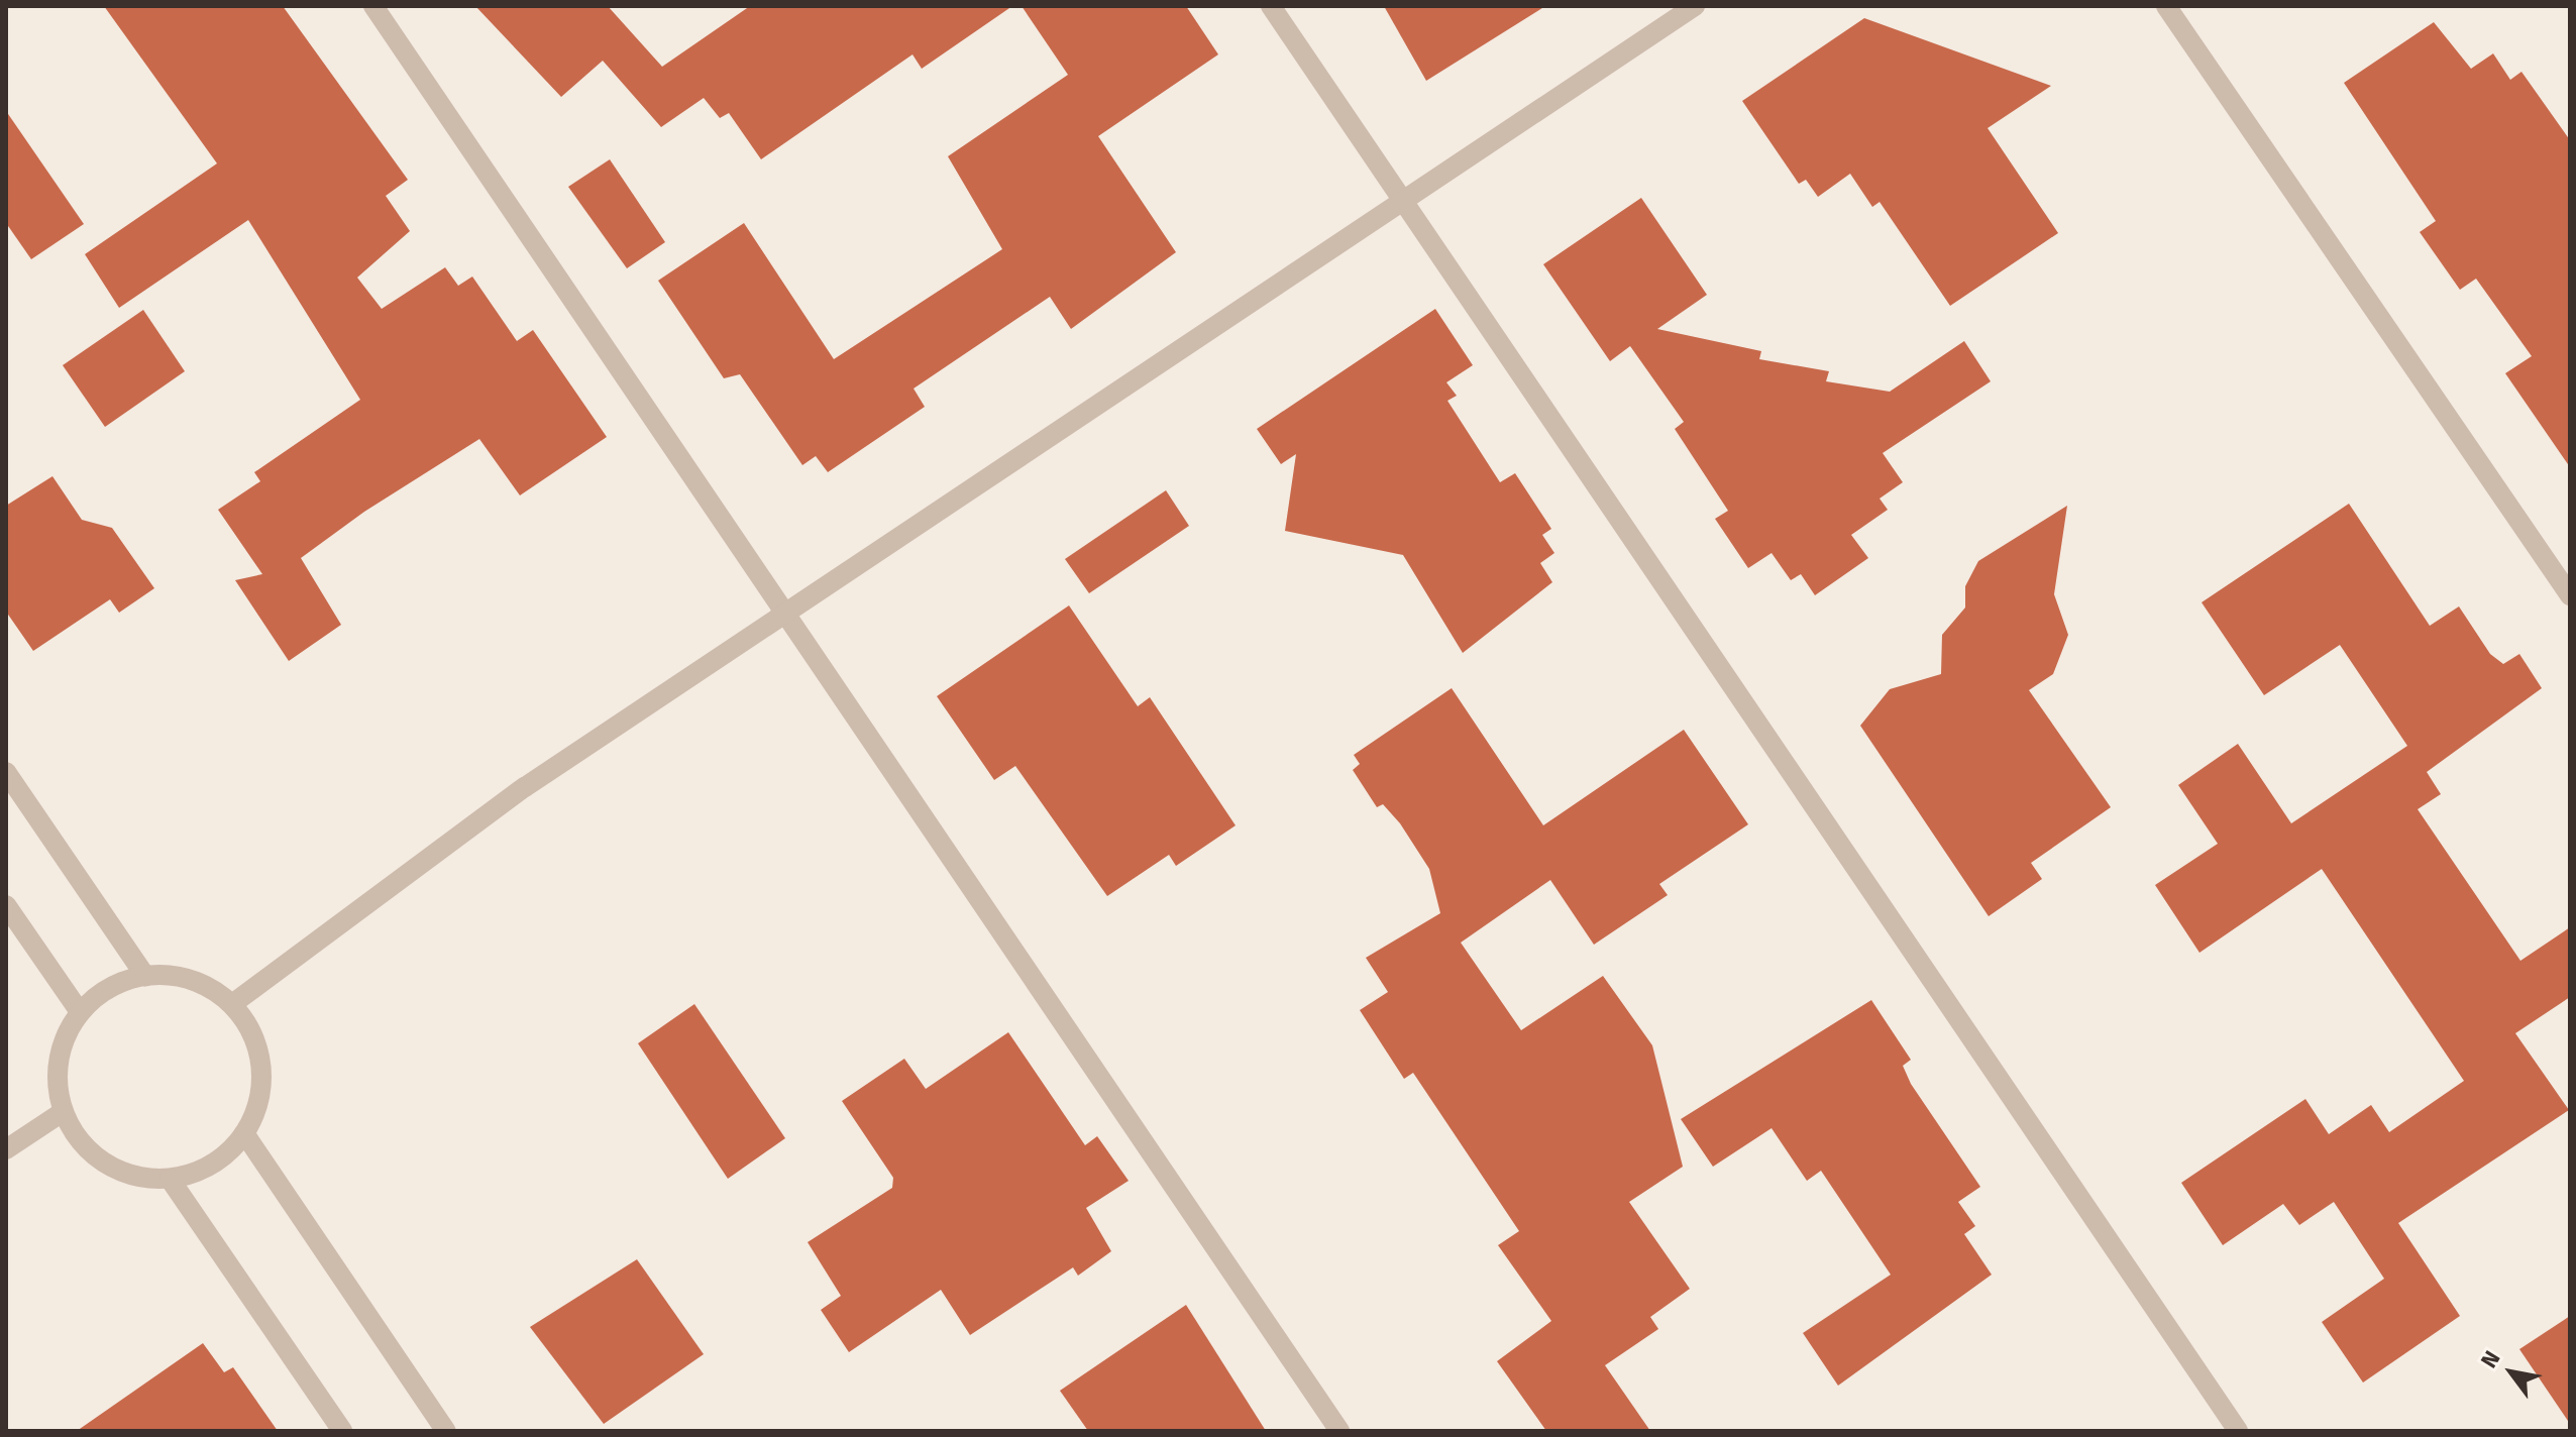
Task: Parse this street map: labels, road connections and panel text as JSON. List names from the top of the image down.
{
  "north": "top left"
}
